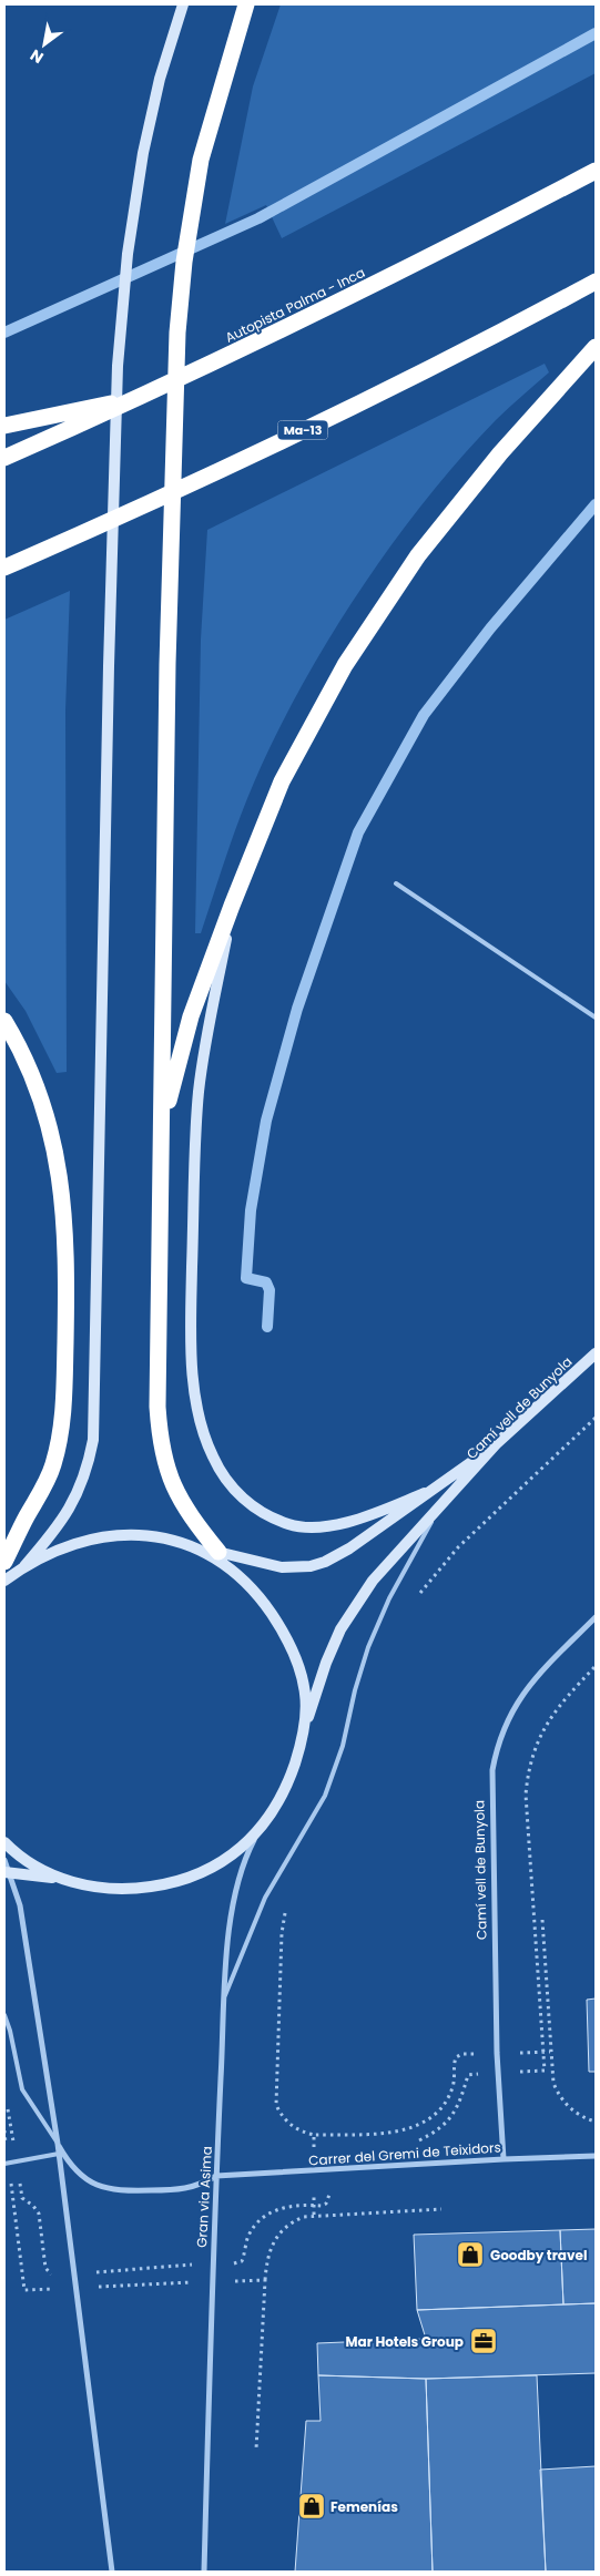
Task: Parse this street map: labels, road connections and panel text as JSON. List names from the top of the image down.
{
  "streets": {
    "highway": ["Autopista Palma - Inca", "Ma-13"],
    "main road": ["Camí vell de Bunyola"],
    "street": ["Carrer del Gremi de Teixidors", "Gran via Asima"]
  },
  "crossings": [
    ["Camí vell de Bunyola", "Carrer del Gremi de Teixidors"],
    ["Carrer del Gremi de Teixidors", "Gran via Asima"]
  ],
  "places": {
    "shop": ["Goodby travel", "Femenías"],
    "office": ["Mar Hotels Group"]
  },
  "north": "bottom left"
}
